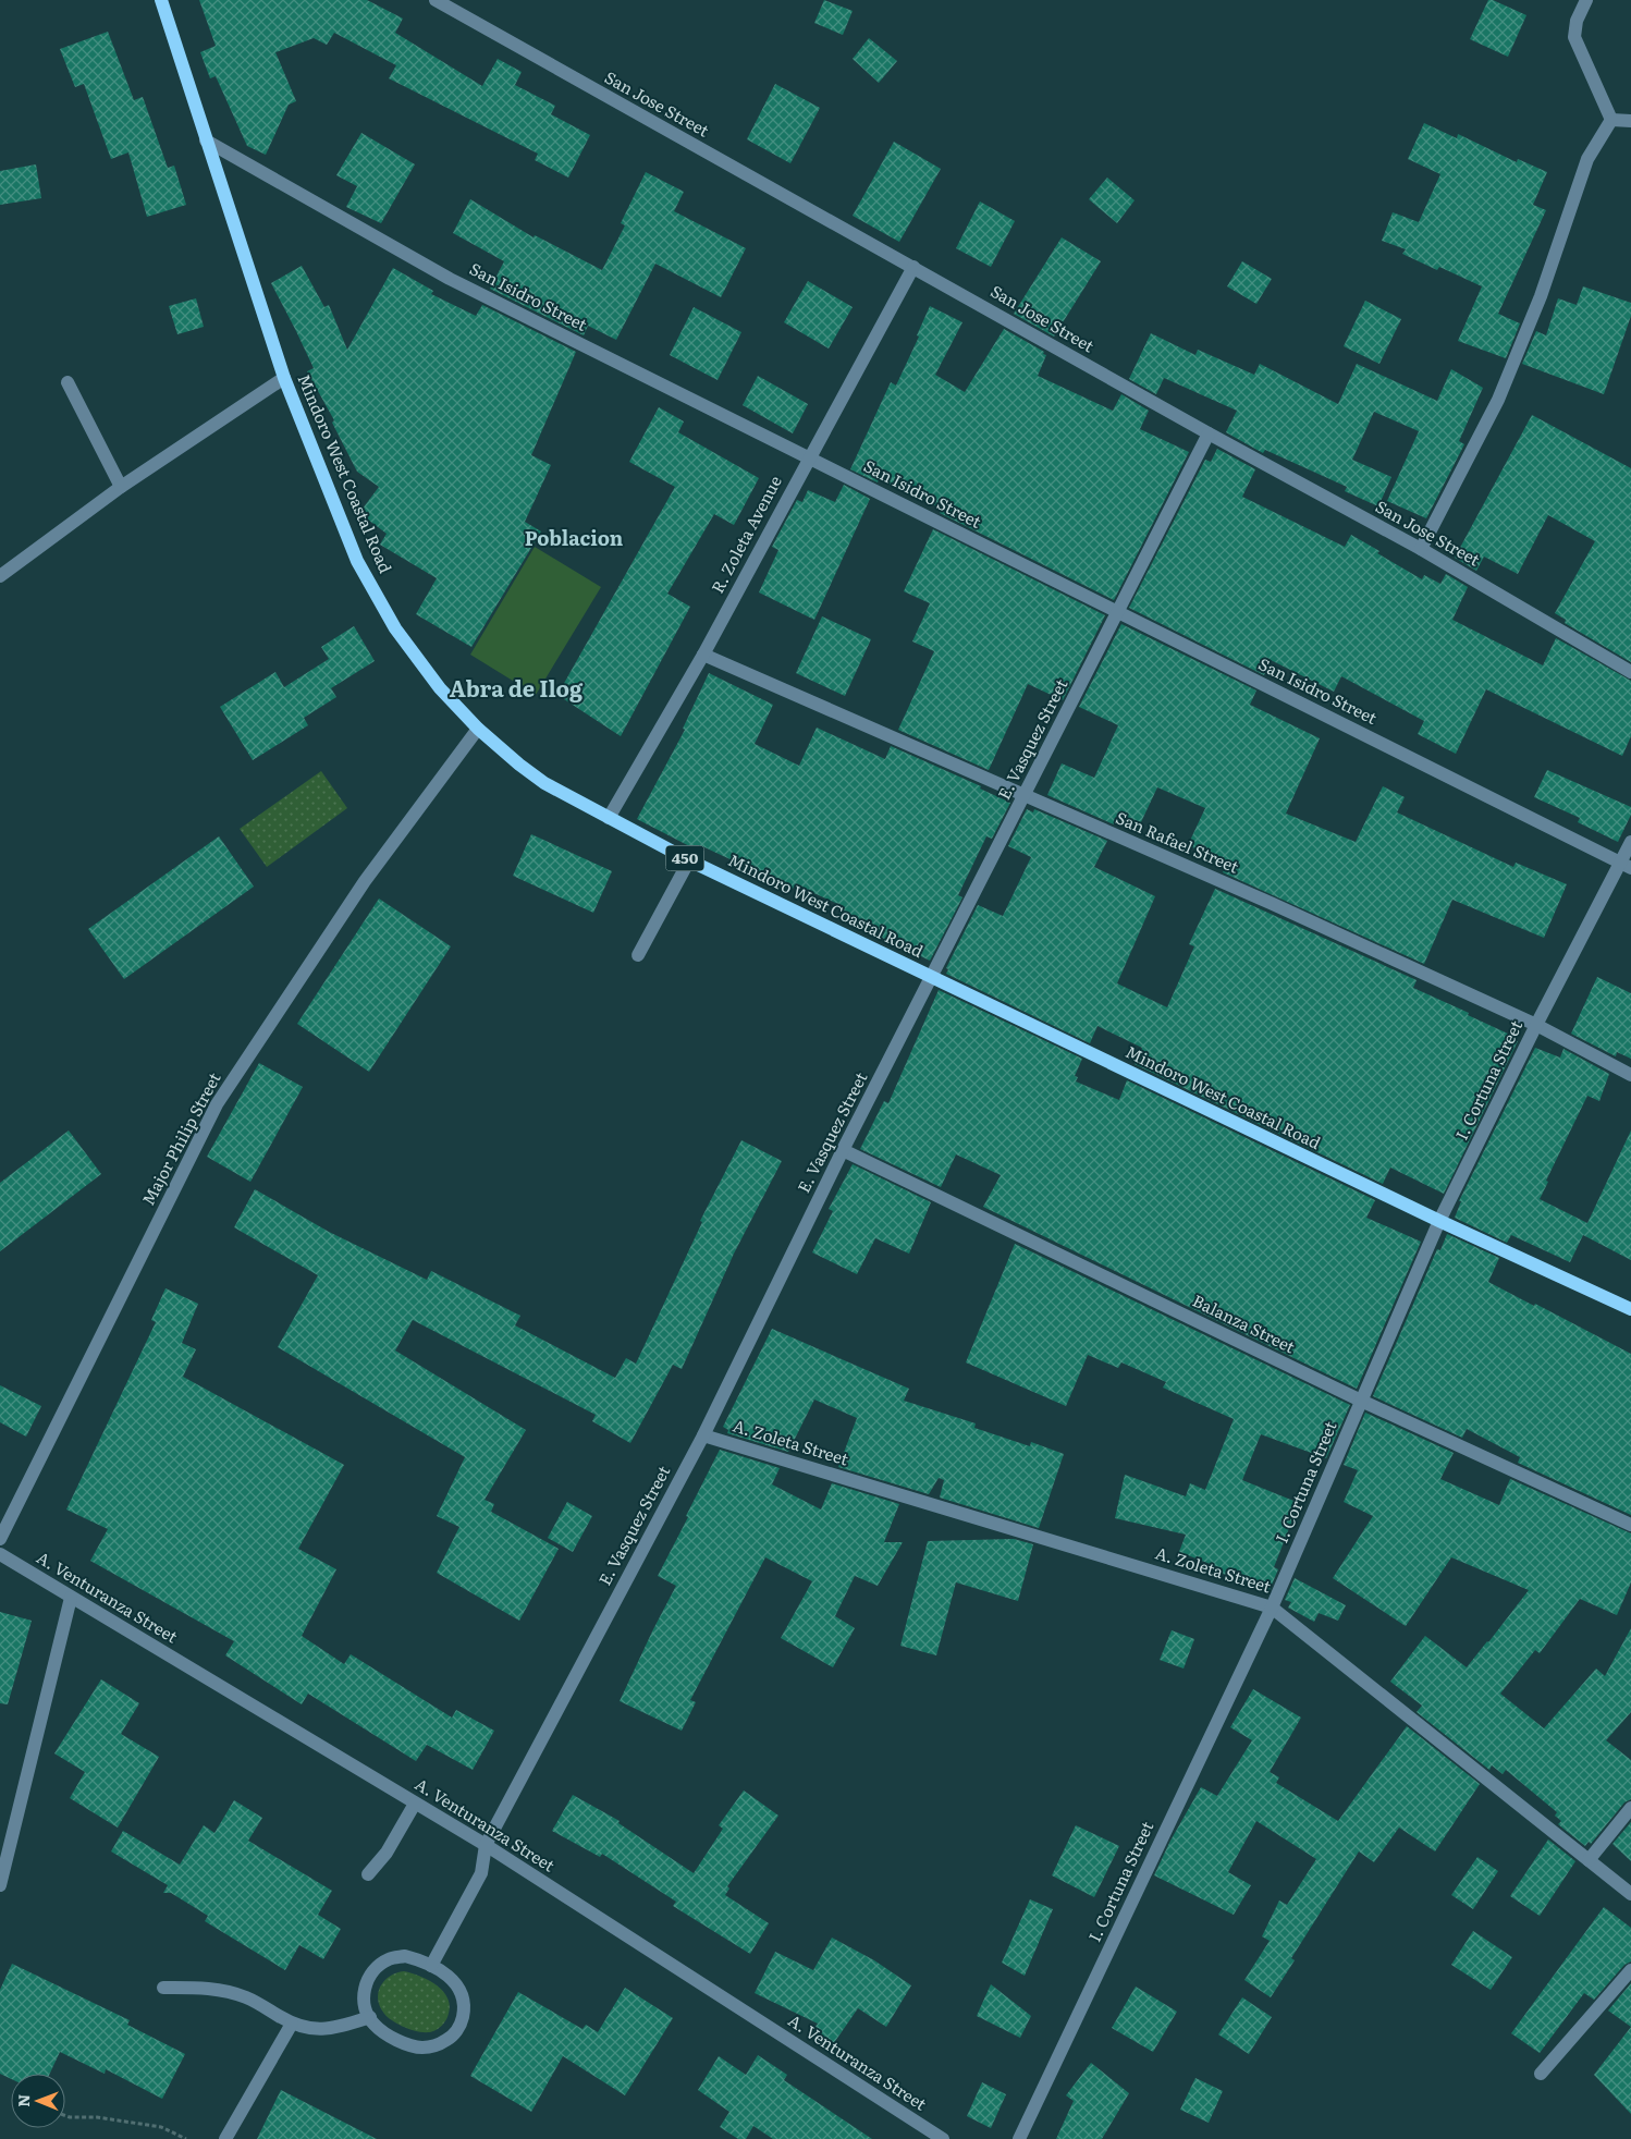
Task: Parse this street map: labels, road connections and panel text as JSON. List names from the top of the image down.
{
  "streets": {
    "main road": ["Mindoro West Coastal Road", "450"],
    "street": [
      "San Jose Street",
      "San Isidro Street",
      "R. Zoleta Avenue",
      "E. Vasquez Street",
      "San Rafael Street",
      "I. Cortuna Street",
      "Major Philip Street",
      "Balanza Street",
      "A. Zoleta Street",
      "A. Venturanza Street"
    ]
  },
  "crossings": [
    ["San Jose Street", "R. Zoleta Avenue"],
    ["San Jose Street", "E. Vasquez Street"],
    ["San Isidro Street", "Mindoro West Coastal Road"],
    ["San Isidro Street", "R. Zoleta Avenue"],
    ["San Isidro Street", "E. Vasquez Street"],
    ["San Isidro Street", "I. Cortuna Street"],
    ["Mindoro West Coastal Road", "R. Zoleta Avenue"],
    ["Mindoro West Coastal Road", "E. Vasquez Street"],
    ["Mindoro West Coastal Road", "I. Cortuna Street"],
    ["Mindoro West Coastal Road", "Major Philip Street"],
    ["R. Zoleta Avenue", "San Rafael Street"],
    ["E. Vasquez Street", "San Rafael Street"],
    ["E. Vasquez Street", "Balanza Street"],
    ["E. Vasquez Street", "A. Zoleta Street"],
    ["E. Vasquez Street", "A. Venturanza Street"],
    ["San Rafael Street", "I. Cortuna Street"],
    ["I. Cortuna Street", "Balanza Street"],
    ["I. Cortuna Street", "A. Zoleta Street"]
  ],
  "districts": ["Poblacion", "Abra de Ilog"],
  "north": "left"
}
